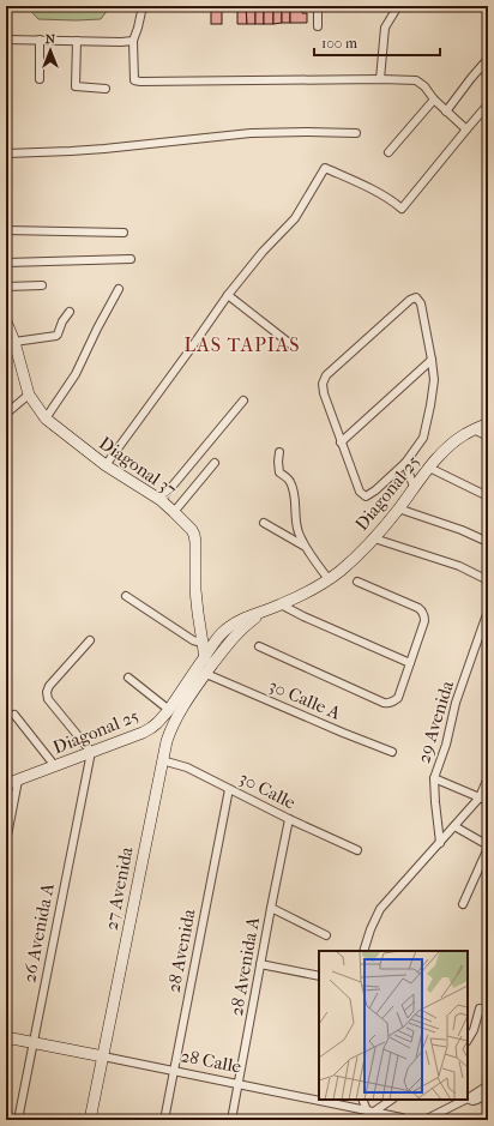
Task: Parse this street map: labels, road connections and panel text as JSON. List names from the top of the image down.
{
  "streets": {
    "main road": [
      "Diagonal 37",
      "Diagonal 25",
      "27 Avenida",
      "28 Calle"
    ],
    "street": [
      "30 Calle A",
      "29 Avenida",
      "30 Calle",
      "26 Avenida A",
      "28 Avenida",
      "28 Avenida A"
    ]
  },
  "crossings": [
    ["Diagonal 37", "Diagonal 25"],
    ["Diagonal 37", "30 Calle A"],
    ["Diagonal 37", "27 Avenida"],
    ["Diagonal 25", "30 Calle A"],
    ["Diagonal 25", "27 Avenida"],
    ["Diagonal 25", "26 Avenida A"],
    ["30 Calle A", "27 Avenida"],
    ["30 Calle", "27 Avenida"],
    ["30 Calle", "28 Avenida"],
    ["30 Calle", "28 Avenida A"],
    ["27 Avenida", "28 Calle"],
    ["26 Avenida A", "28 Calle"],
    ["28 Avenida", "28 Calle"],
    ["28 Avenida A", "28 Calle"]
  ],
  "districts": ["LAS TAPIAS"],
  "scale_bar": "100 m",
  "north": "top"
}
